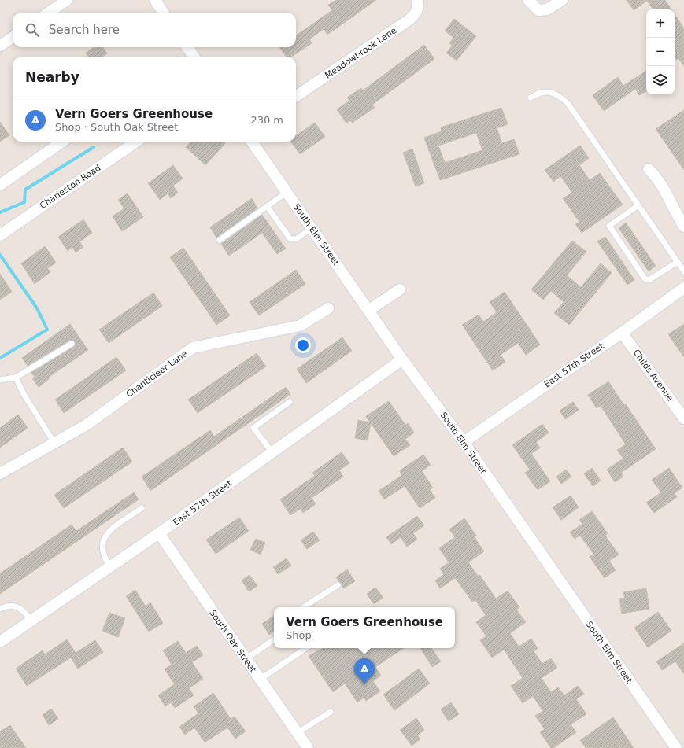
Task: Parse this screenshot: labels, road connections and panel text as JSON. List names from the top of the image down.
{
  "streets": {
    "street": [
      "Meadowbrook Lane",
      "Charleston Road",
      "South Elm Street",
      "East 57th Street",
      "Chanticleer Lane",
      "Childs Avenue",
      "South Oak Street"
    ]
  },
  "crossings": [
    ["South Elm Street", "East 57th Street"],
    ["East 57th Street", "Childs Avenue"],
    ["East 57th Street", "South Oak Street"]
  ],
  "page": {
    "map_buttons": ["+", "−"],
    "search": "Search here",
    "heading": "Nearby",
    "list": [
      {
        "mark": "A",
        "name": "Vern Goers Greenhouse",
        "note": "Shop · South Oak Street",
        "value": "230 m"
      }
    ],
    "popup": ["Vern Goers Greenhouse", "Shop"],
    "pins": "A"
  }
}
